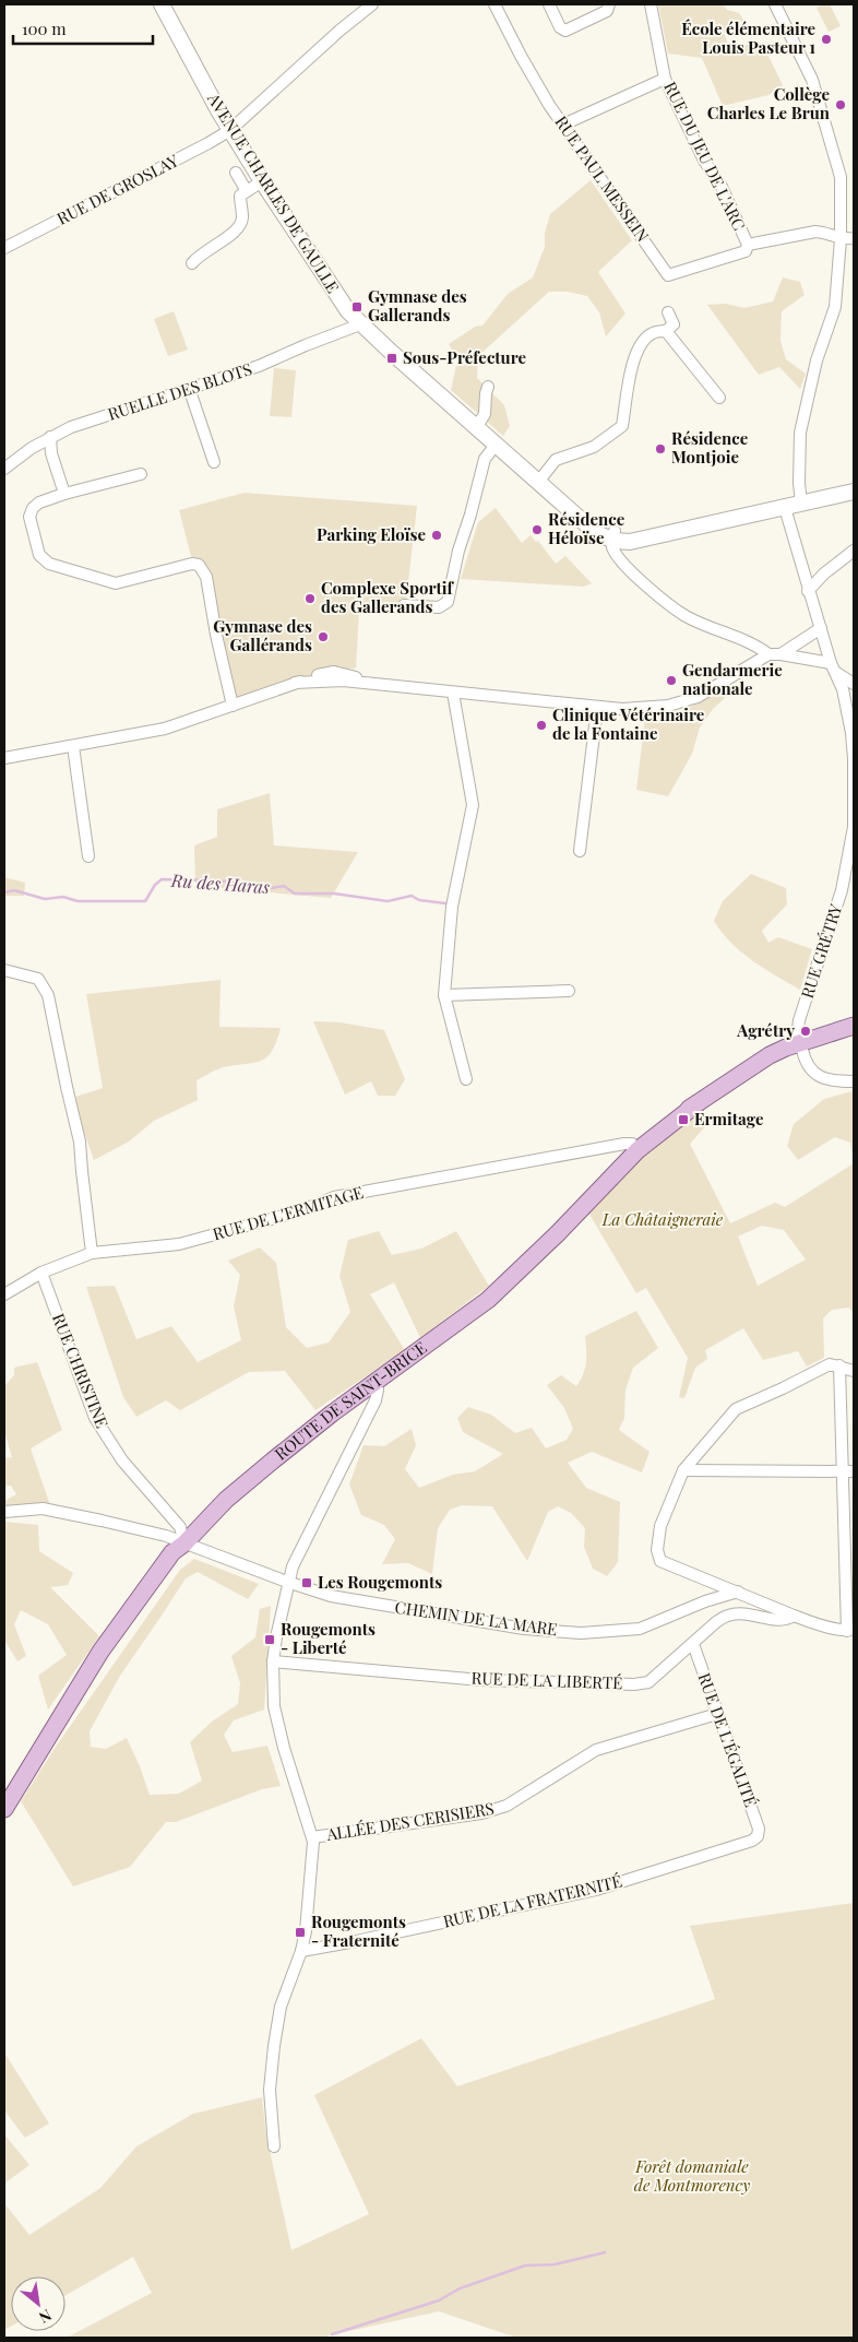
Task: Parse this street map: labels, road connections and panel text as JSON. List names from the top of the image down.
{
  "streets": {
    "main road": ["AVENUE CHARLES DE GAULLE", "ROUTE DE SAINT-BRICE"],
    "street": [
      "RUE DU JEU DE L'ARC",
      "RUE PAUL MESSEIN",
      "RUE DE GROSLAY",
      "RUELLE DES BLOTS",
      "RUE GRÉTRY",
      "RUE DE L'ERMITAGE",
      "RUE CHRISTINE",
      "CHEMIN DE LA MARE",
      "RUE DE LA LIBERTÉ",
      "RUE DE L'ÉGALITÉ",
      "ALLÉE DES CERISIERS",
      "RUE DE LA FRATERNITÉ"
    ]
  },
  "crossings": [
    ["RUE DU JEU DE L'ARC", "RUE PAUL MESSEIN"],
    ["RUE DE GROSLAY", "AVENUE CHARLES DE GAULLE"],
    ["AVENUE CHARLES DE GAULLE", "RUELLE DES BLOTS"],
    ["AVENUE CHARLES DE GAULLE", "RUE GRÉTRY"],
    ["RUE GRÉTRY", "ROUTE DE SAINT-BRICE"],
    ["RUE DE L'ERMITAGE", "RUE CHRISTINE"],
    ["RUE DE L'ERMITAGE", "ROUTE DE SAINT-BRICE"],
    ["RUE CHRISTINE", "ROUTE DE SAINT-BRICE"],
    ["RUE CHRISTINE", "CHEMIN DE LA MARE"],
    ["ROUTE DE SAINT-BRICE", "CHEMIN DE LA MARE"],
    ["RUE DE LA LIBERTÉ", "RUE DE L'ÉGALITÉ"],
    ["RUE DE L'ÉGALITÉ", "ALLÉE DES CERISIERS"],
    ["RUE DE L'ÉGALITÉ", "RUE DE LA FRATERNITÉ"]
  ],
  "water": ["Ru des Haras"],
  "parks": ["La Châtaigneraie", "Forêt domaniale de Montmorency"],
  "places": {
    "other": [
      "École élémentaire Louis Pasteur 1",
      "Collège Charles Le Brun",
      "Résidence Montjoie",
      "Résidence Héloïse",
      "Parking Eloïse",
      "Complexe Sportif des Gallerands",
      "Gymnase des Gallérands",
      "Gendarmerie nationale",
      "Clinique Vétérinaire de la Fontaine",
      "Agrétry"
    ],
    "transit": [
      "Gymnase des Gallerands",
      "Sous-Préfecture",
      "Ermitage",
      "Les Rougemonts",
      "Rougemonts - Liberté",
      "Rougemonts - Fraternité"
    ]
  },
  "scale_bar": "100 m",
  "north": "bottom right"
}
